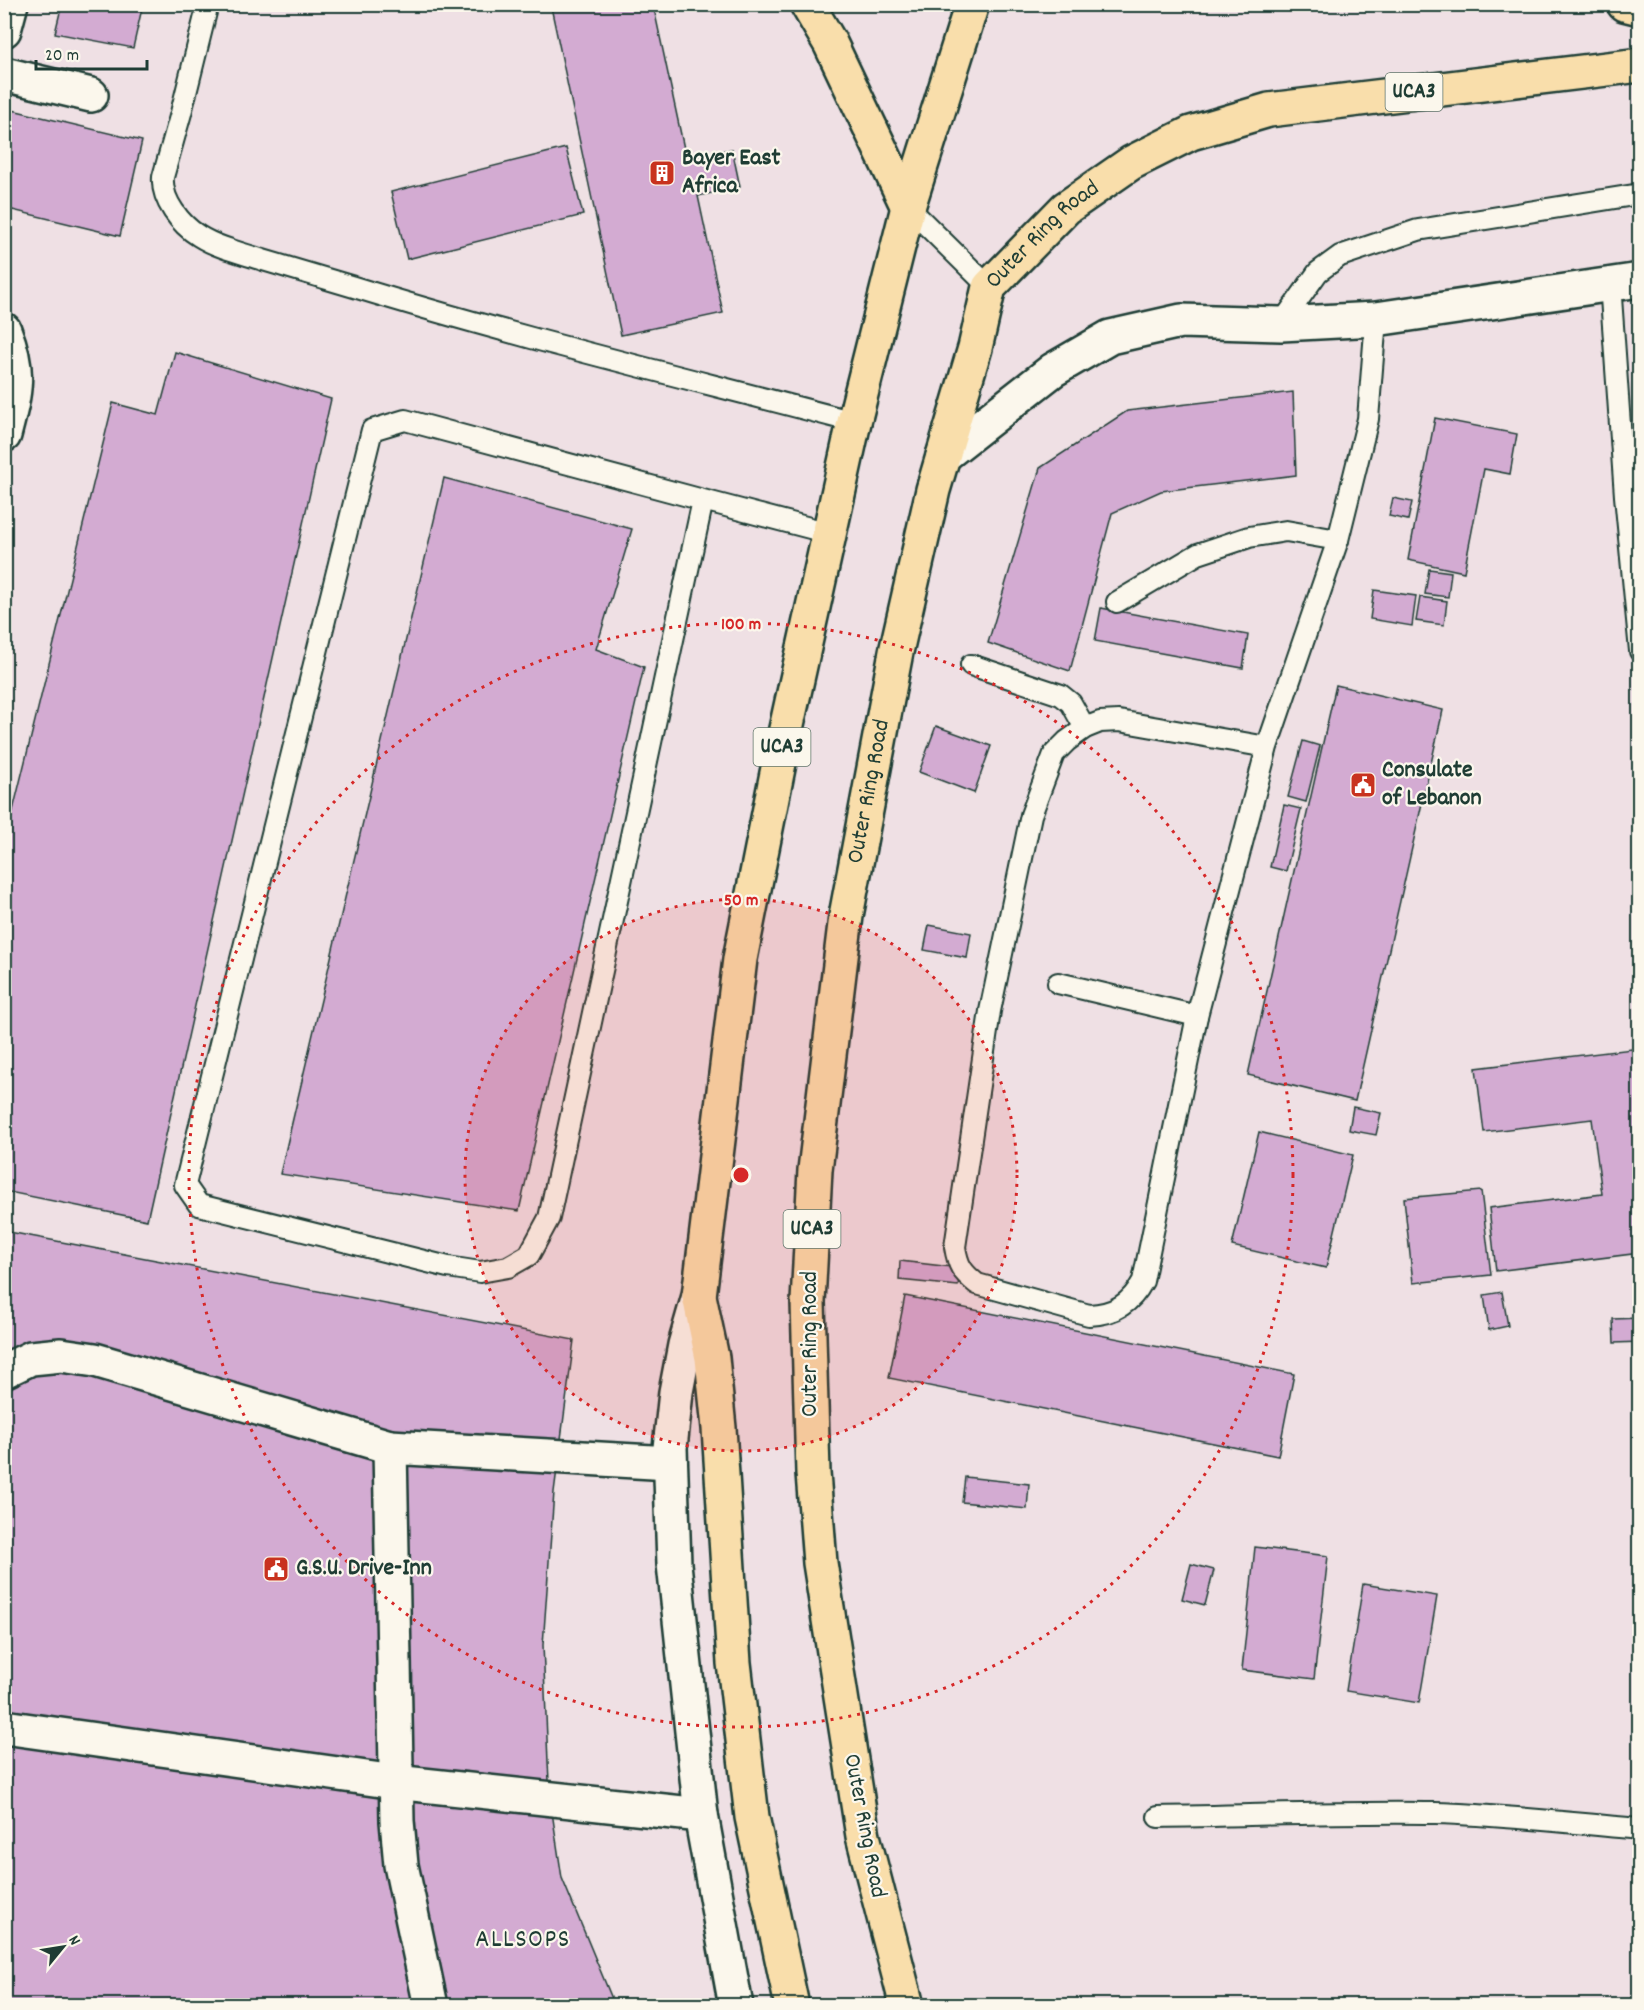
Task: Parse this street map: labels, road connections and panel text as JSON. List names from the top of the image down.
{
  "streets": {
    "main road": ["UCA3", "Outer Ring Road"]
  },
  "districts": ["ALLSOPS"],
  "places": {
    "building": ["Bayer East Africa"],
    "public building": ["Consulate of Lebanon", "G.S.U. Drive-Inn"]
  },
  "scale_bar": "20 m",
  "north": "top right",
  "rings": ["100 m", "50 m"]
}
